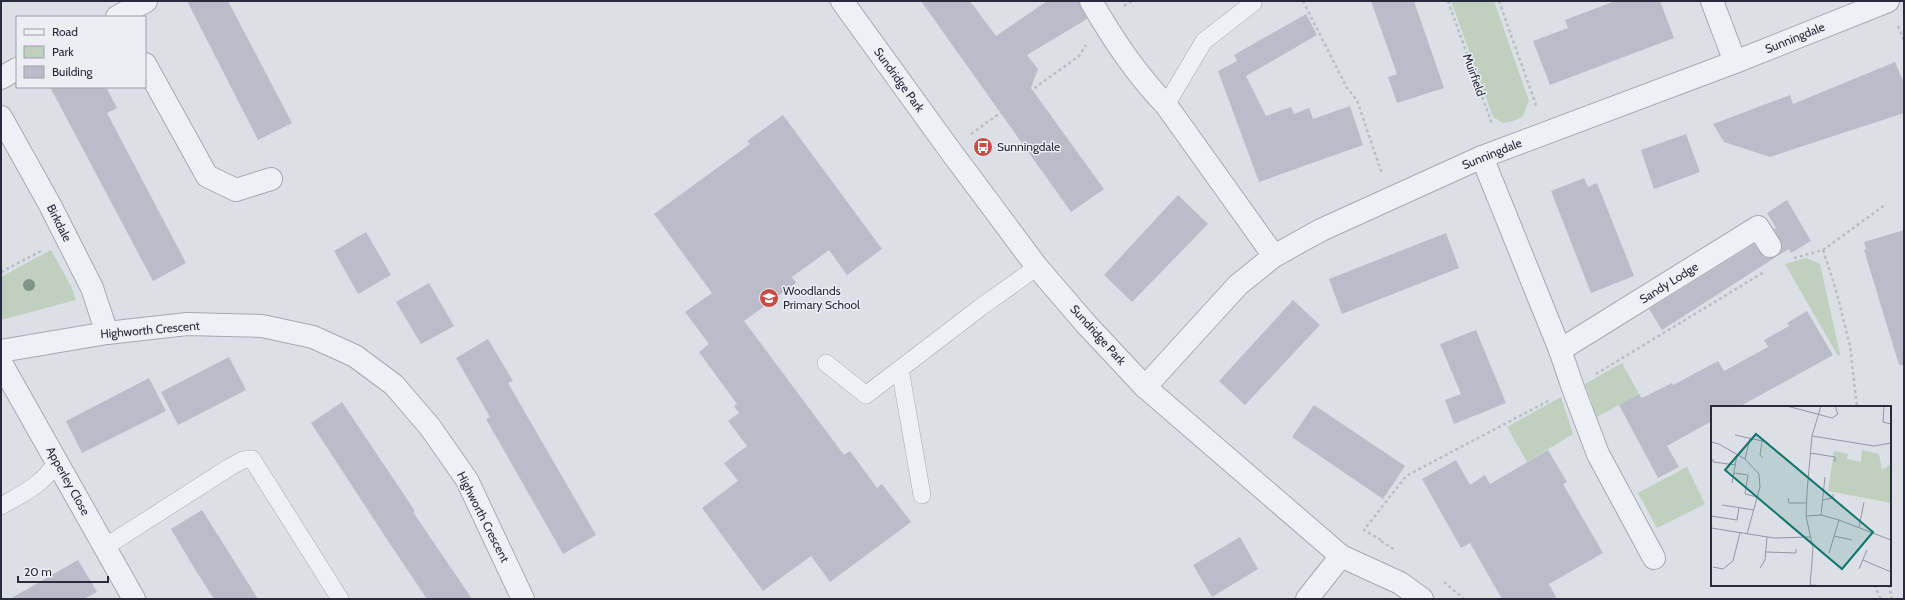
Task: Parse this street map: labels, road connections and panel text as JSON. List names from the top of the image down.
{
  "streets": {
    "street": [
      "Sunningdale",
      "Sundridge Park",
      "Birkdale",
      "Sandy Lodge",
      "Highworth Crescent",
      "Apperley Close"
    ],
    "path": ["Muirfield"]
  },
  "crossings": [
    ["Sunningdale", "Muirfield"],
    ["Sunningdale", "Sundridge Park"],
    ["Birkdale", "Highworth Crescent"]
  ],
  "places": {
    "bus stop": ["Sunningdale"],
    "school or university": ["Woodlands Primary School"]
  },
  "legend": ["Road", "Park", "Building"],
  "scale_bar": "20 m"
}
